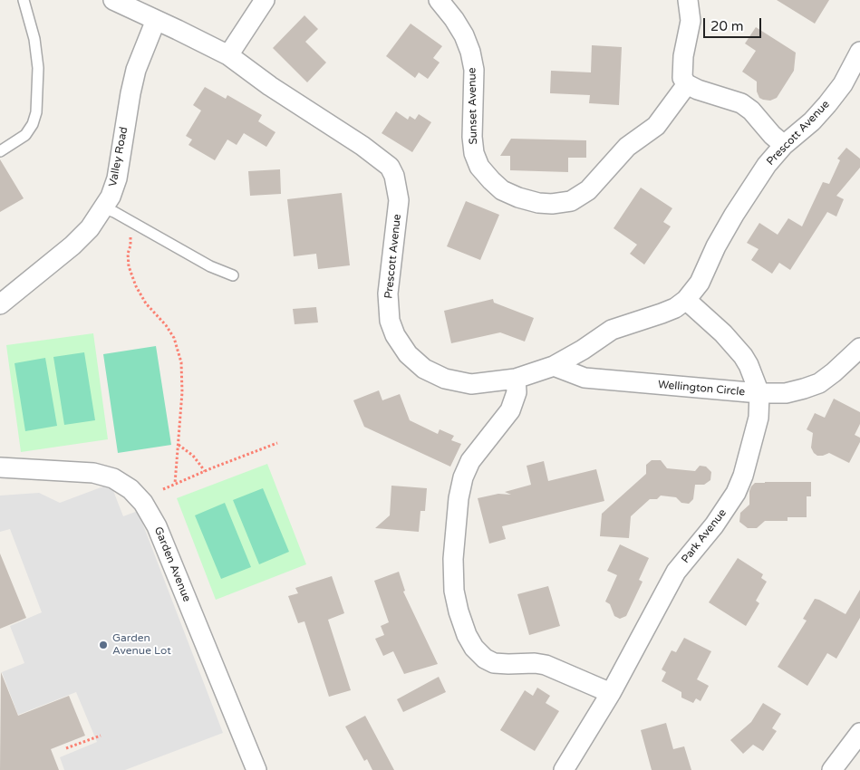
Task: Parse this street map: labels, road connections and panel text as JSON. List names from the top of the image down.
{
  "streets": {
    "street": [
      "Sunset Avenue",
      "Prescott Avenue",
      "Valley Road",
      "Wellington Circle",
      "Park Avenue",
      "Garden Avenue"
    ]
  },
  "crossings": [
    ["Prescott Avenue", "Valley Road"],
    ["Prescott Avenue", "Wellington Circle"],
    ["Wellington Circle", "Park Avenue"]
  ],
  "places": ["Garden Avenue Lot"],
  "scale_bar": "20 m"
}
